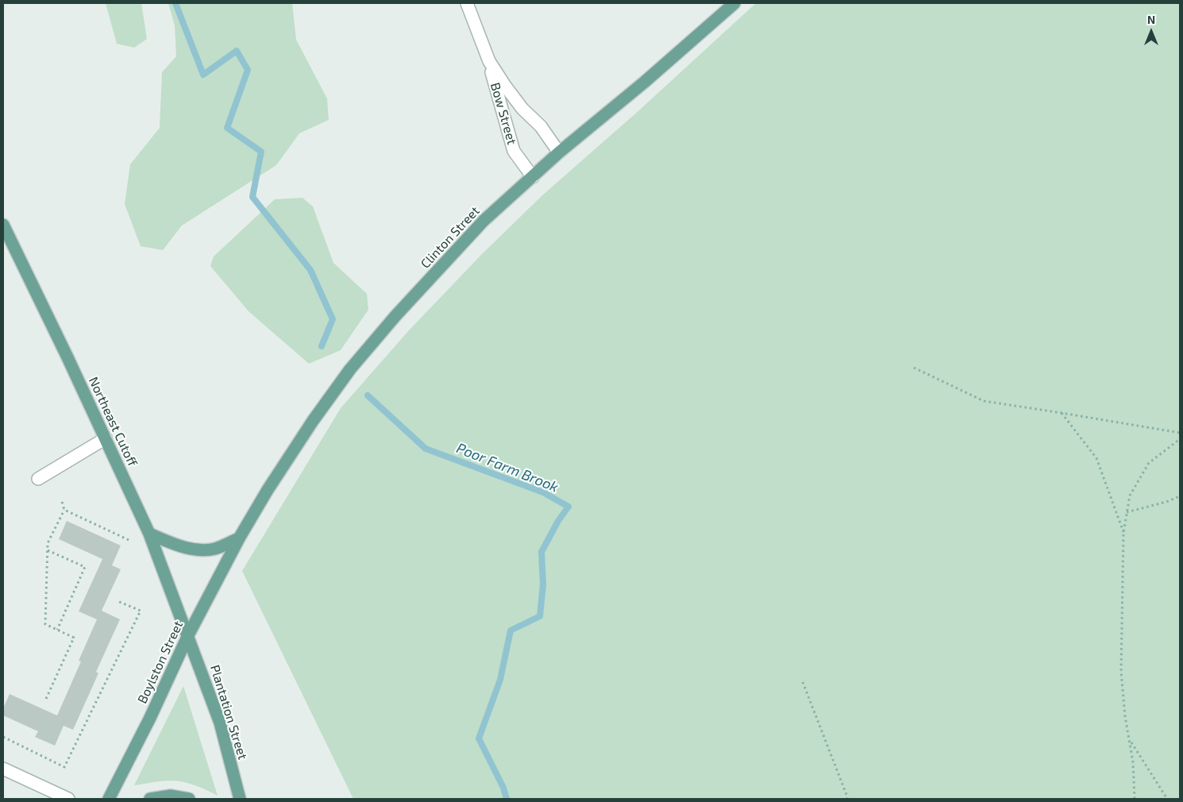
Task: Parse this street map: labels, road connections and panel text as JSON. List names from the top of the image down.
{
  "streets": {
    "main road": [
      "Clinton Street",
      "Northeast Cutoff",
      "Boylston Street",
      "Plantation Street"
    ],
    "street": ["Bow Street"]
  },
  "crossings": [
    ["Bow Street", "Clinton Street"],
    ["Clinton Street", "Boylston Street"],
    ["Northeast Cutoff", "Boylston Street"],
    ["Northeast Cutoff", "Plantation Street"],
    ["Boylston Street", "Plantation Street"]
  ],
  "water": ["Poor Farm Brook"],
  "north": "top"
}
